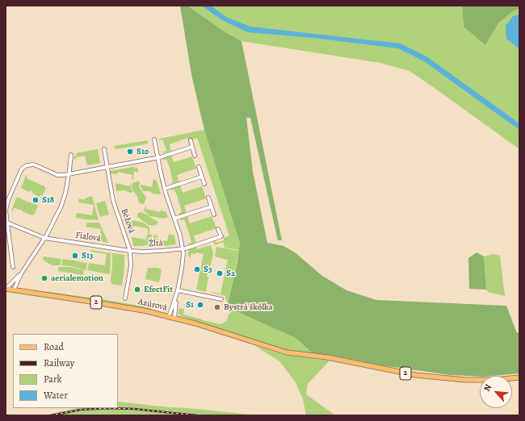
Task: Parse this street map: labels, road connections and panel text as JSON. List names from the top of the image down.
{
  "streets": {
    "main road": ["2", "Azúrová"],
    "street": ["Béžová", "Fialová", "Žltá"]
  },
  "crossings": [
    ["Béžová", "Fialová"],
    ["Béžová", "Žltá"],
    ["Fialová", "Žltá"]
  ],
  "places": [
    "S10",
    "S18",
    "S13",
    "S3",
    "S2",
    "aerialemotion",
    "EfectFit",
    "S1",
    "Bystrá škôlka"
  ],
  "legend": [
    "Road",
    "Railway",
    "Park",
    "Water"
  ],
  "north": "top left"
}
